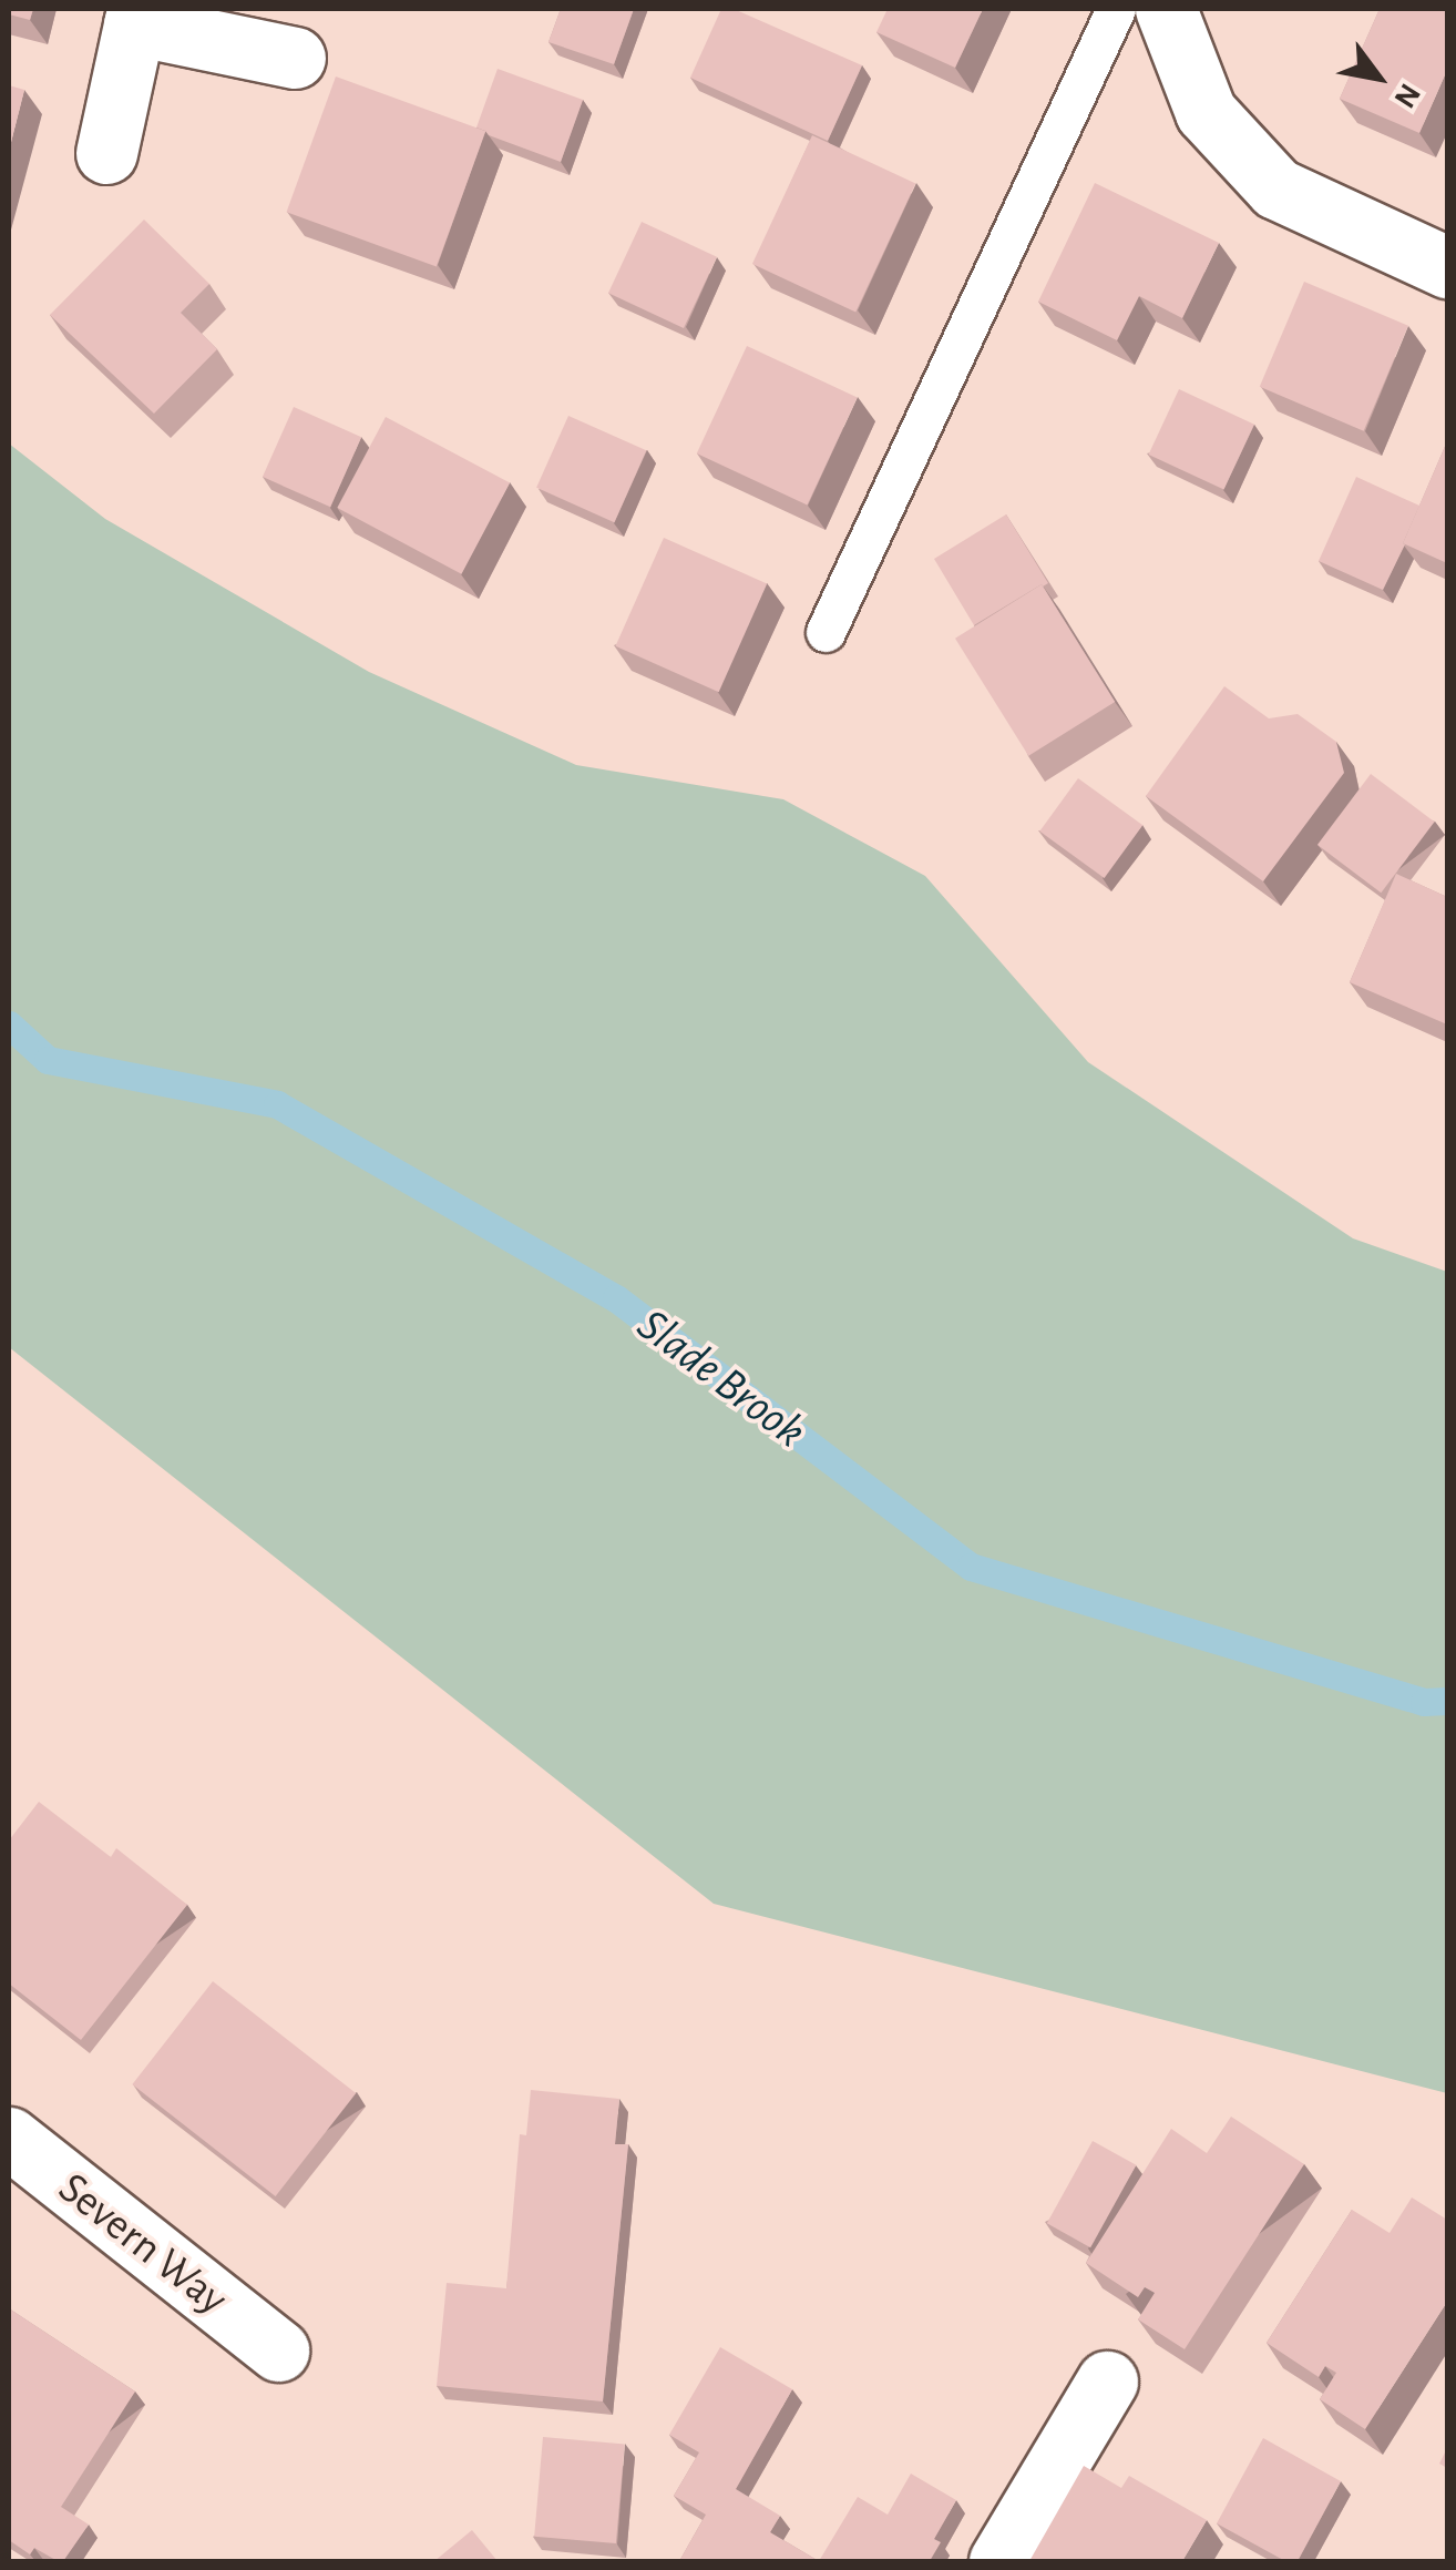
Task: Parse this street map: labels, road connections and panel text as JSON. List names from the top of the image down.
{
  "streets": {
    "street": ["Severn Way"]
  },
  "water": ["Slade Brook"],
  "north": "bottom right"
}
